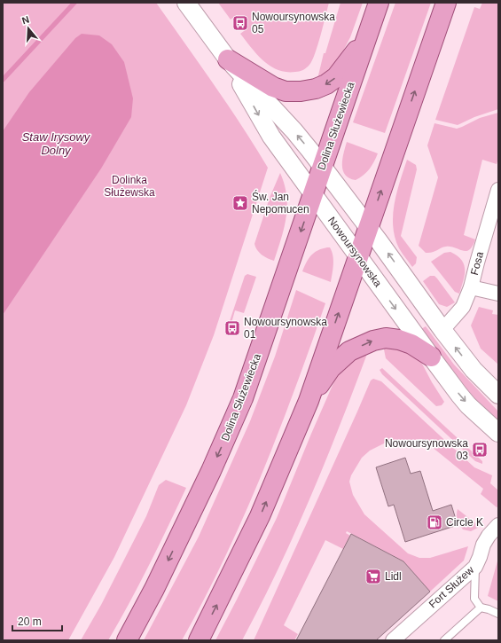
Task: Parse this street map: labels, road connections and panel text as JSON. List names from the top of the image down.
{
  "streets": {
    "main road": ["Dolina Służewiecka"],
    "street": ["Nowoursynowska", "Fosa", "Fort Służew"]
  },
  "crossings": [
    ["Dolina Służewiecka", "Nowoursynowska"],
    ["Nowoursynowska", "Fosa"]
  ],
  "water": ["Staw Irysowy Dolny"],
  "parks": ["Dolinka Służewska"],
  "places": {
    "bus stop": ["Nowoursynowska 05", "Nowoursynowska 01", "Nowoursynowska 03"],
    "place": ["Św. Jan Nepomucen"],
    "fuel station": ["Circle K"],
    "supermarket": ["Lidl"]
  },
  "scale_bar": "20 m",
  "north": "top"
}
